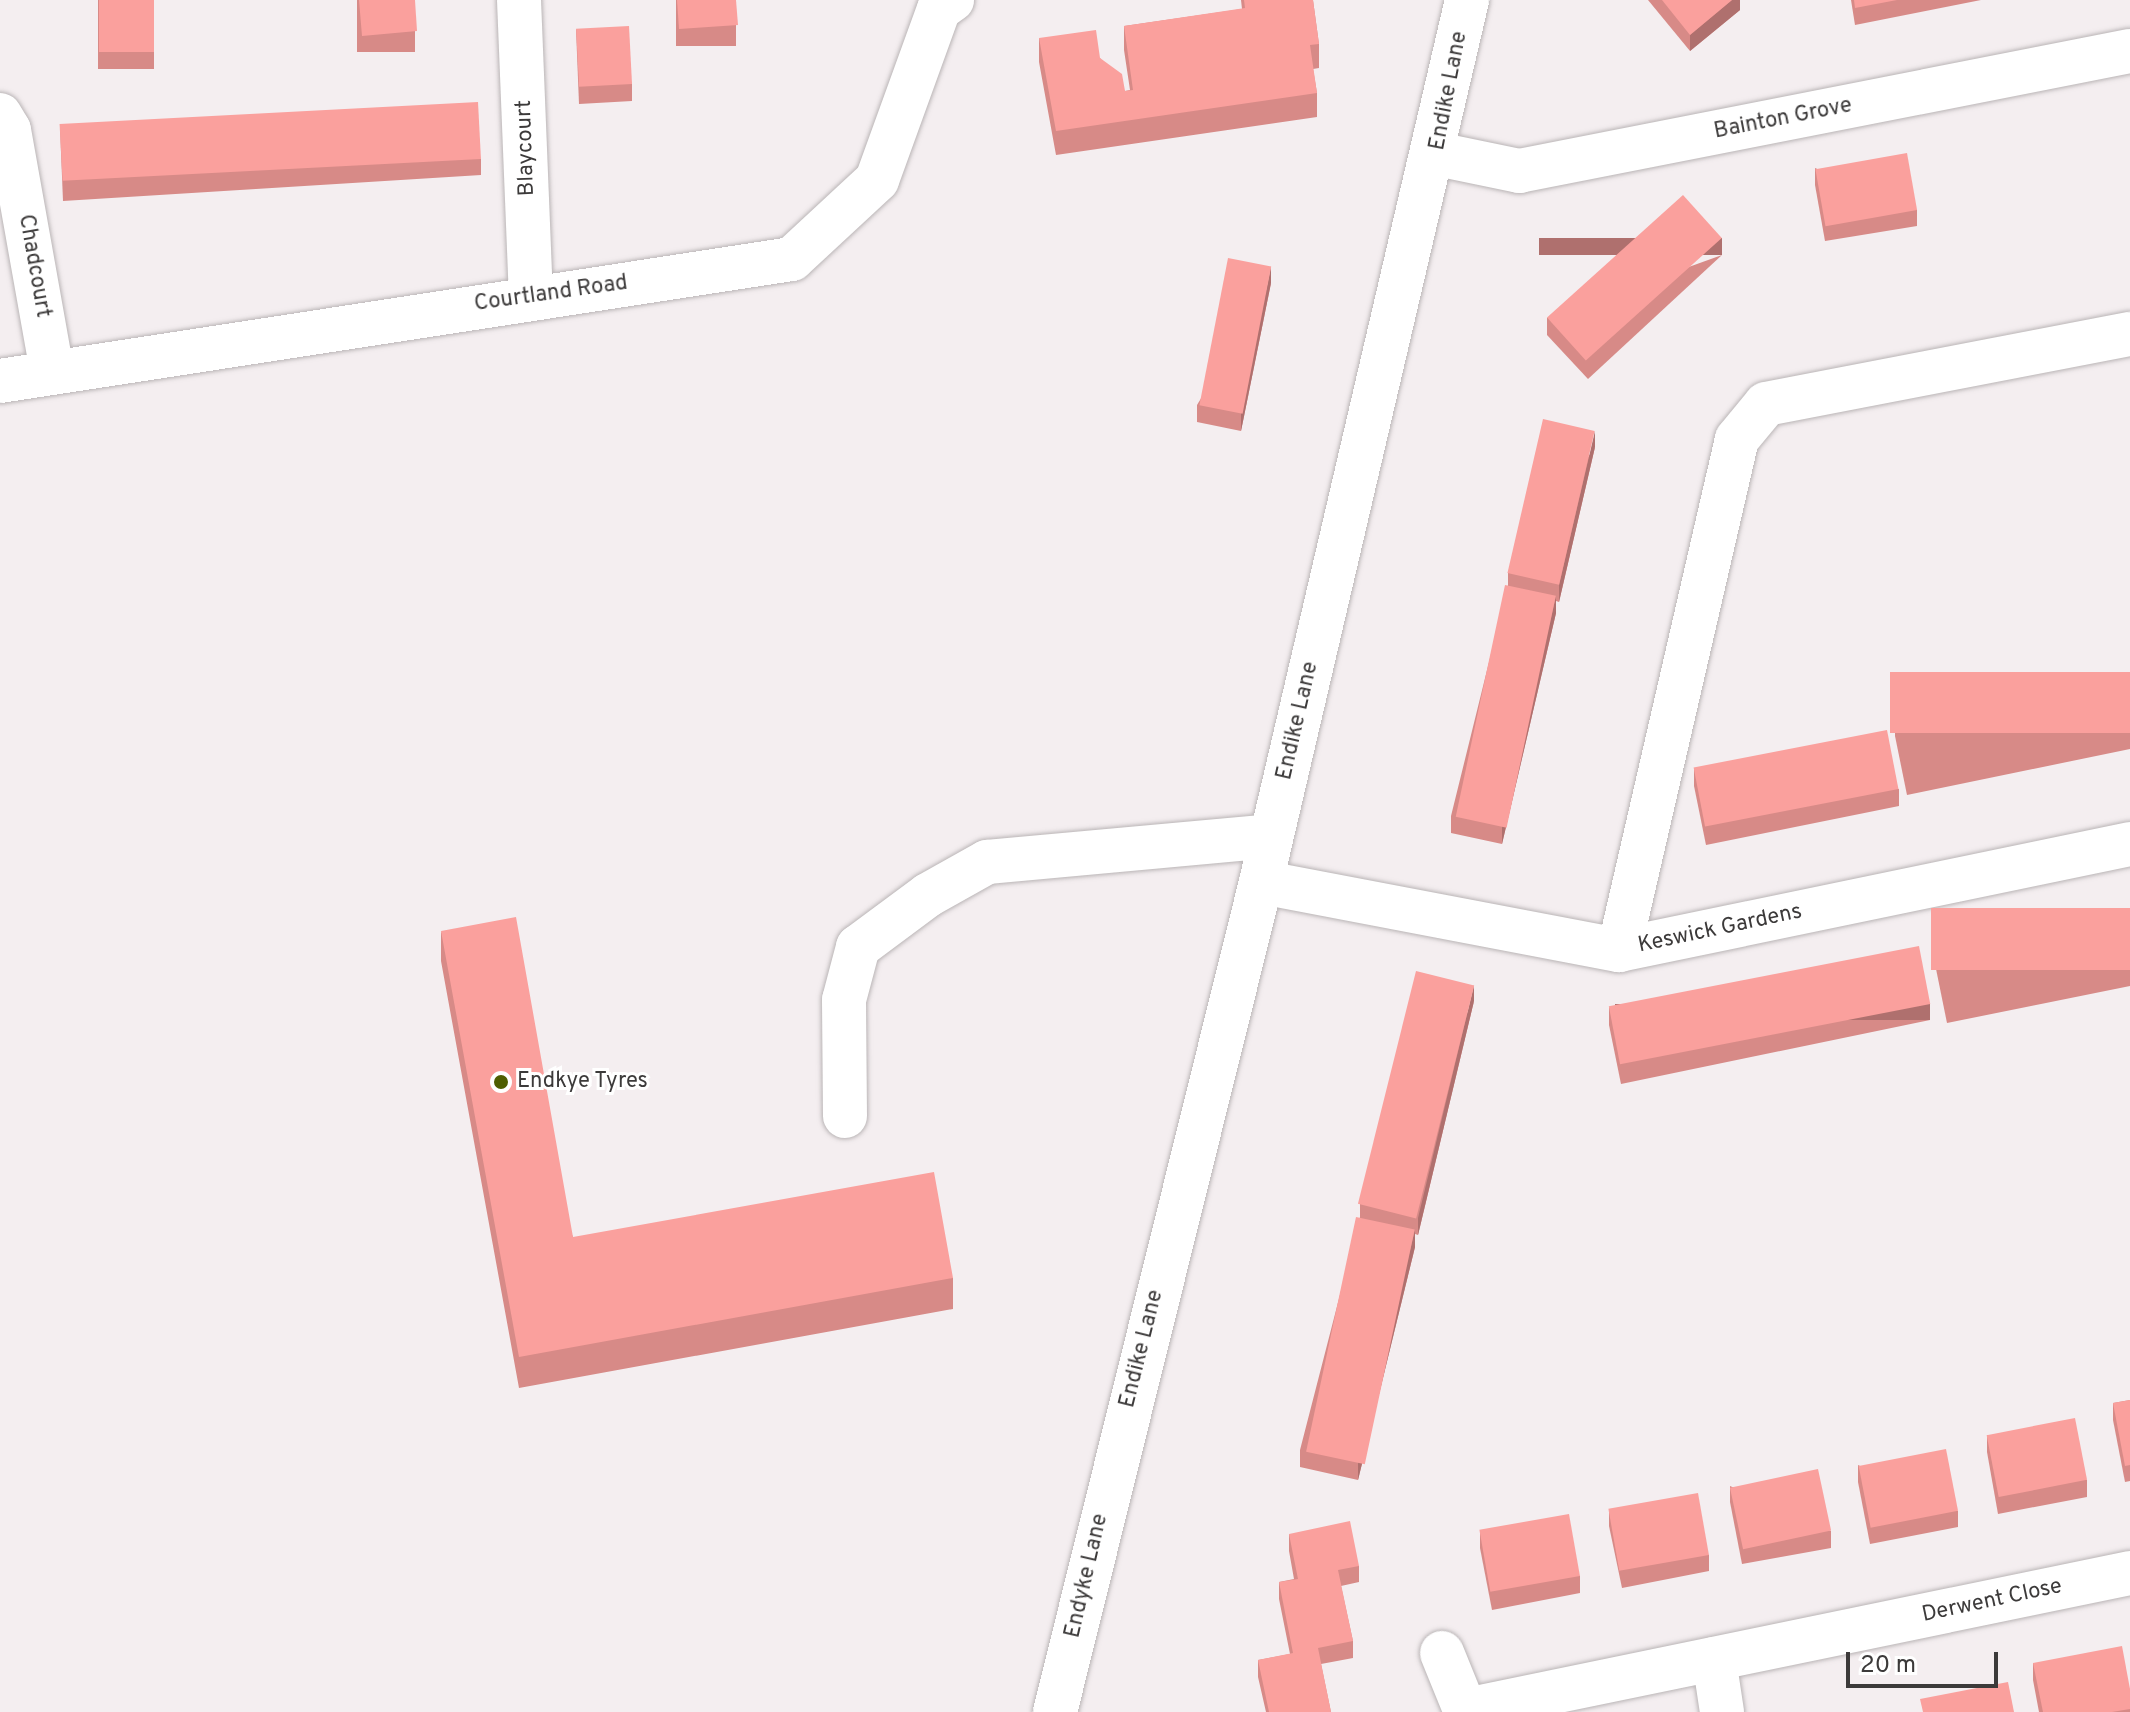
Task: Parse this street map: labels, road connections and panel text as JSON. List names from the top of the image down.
{
  "streets": {
    "street": [
      "Endike Lane",
      "Bainton Grove",
      "Blaycourt",
      "Chadcourt",
      "Courtland Road",
      "Keswick Gardens",
      "Endyke Lane",
      "Derwent Close"
    ]
  },
  "crossings": [
    ["Endike Lane", "Bainton Grove"],
    ["Endike Lane", "Keswick Gardens"],
    ["Endike Lane", "Endyke Lane"],
    ["Blaycourt", "Courtland Road"],
    ["Chadcourt", "Courtland Road"]
  ],
  "places": ["Endkye Tyres"],
  "scale_bar": "20 m"
}
